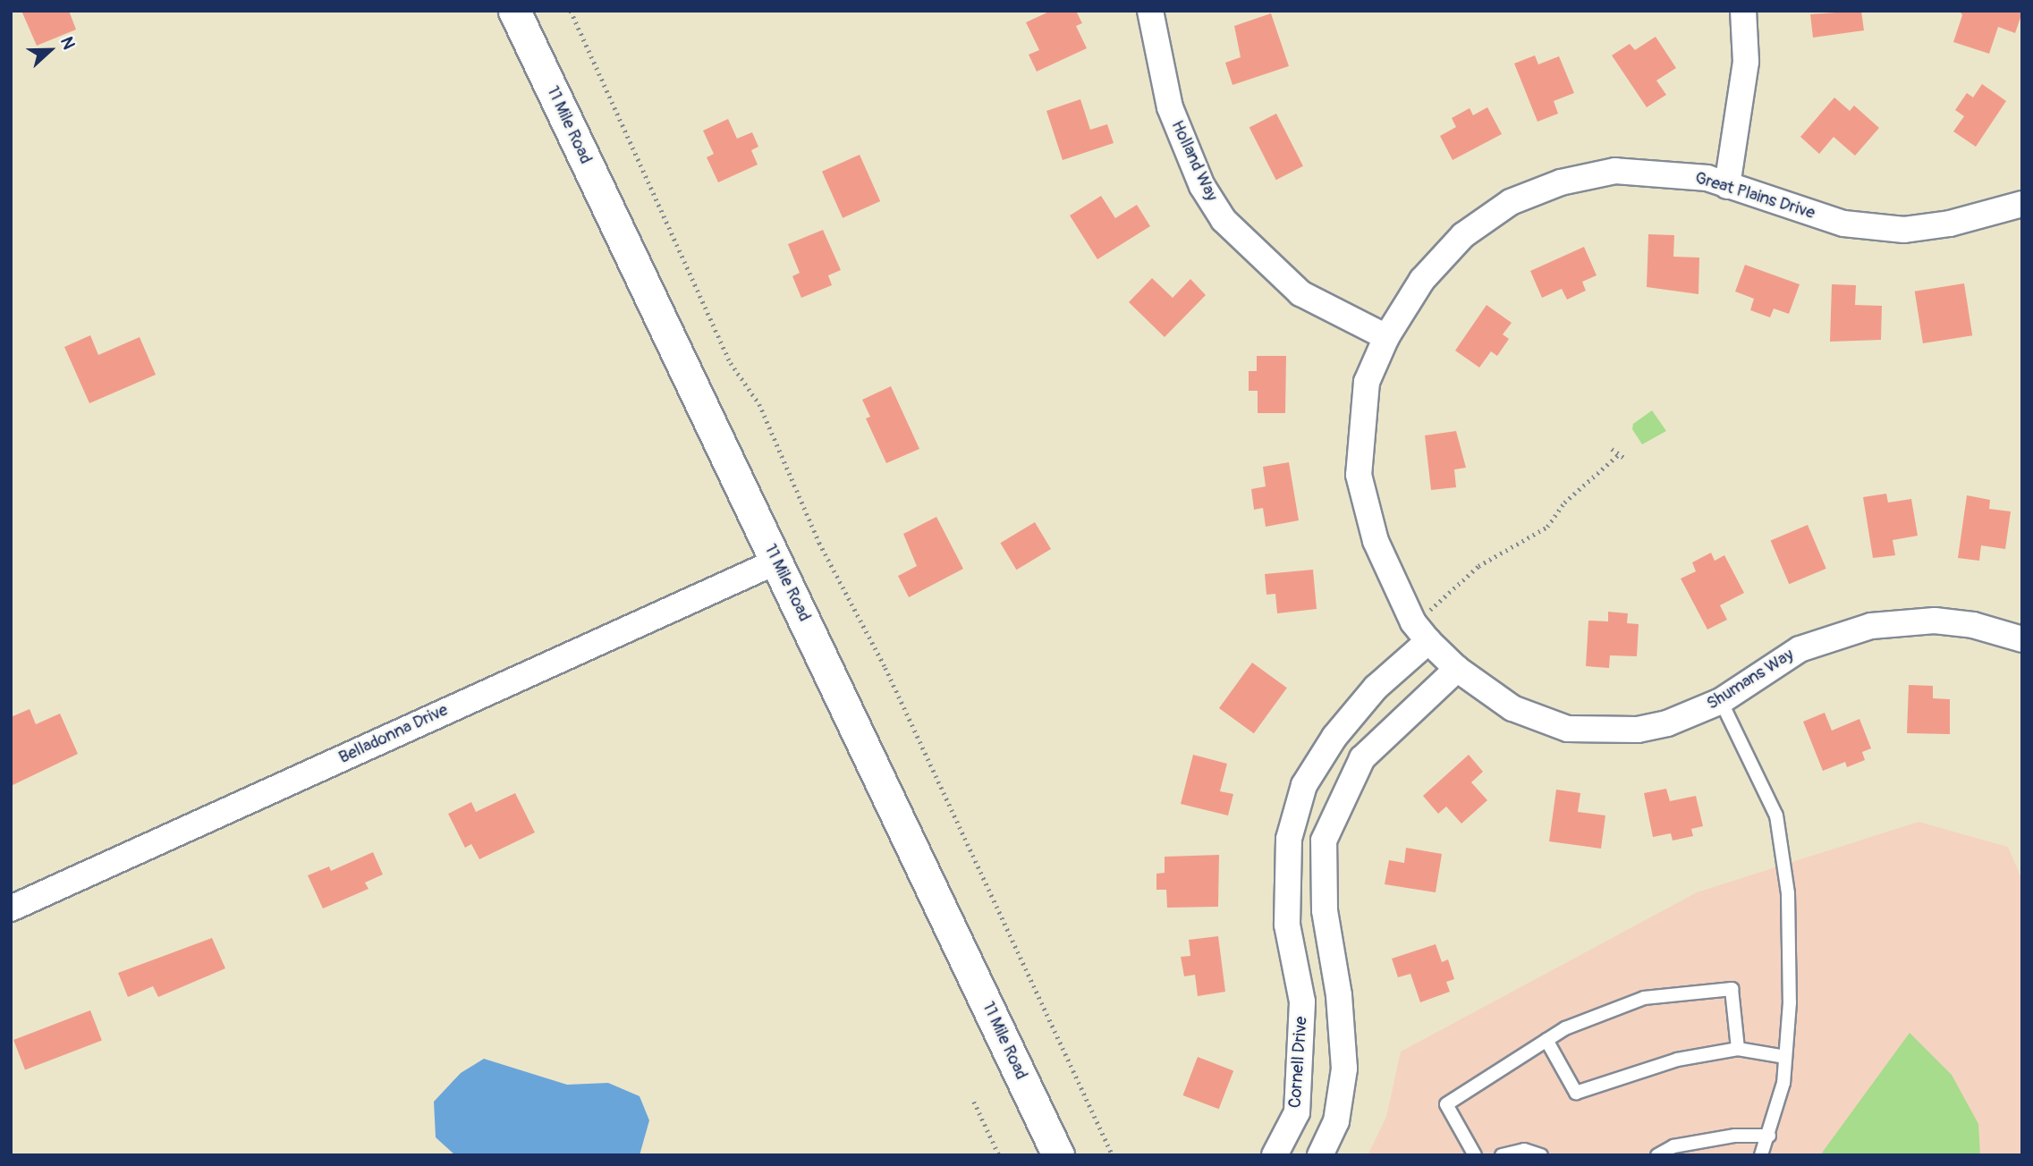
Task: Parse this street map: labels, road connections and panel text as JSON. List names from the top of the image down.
{
  "streets": {
    "street": [
      "11 Mile Road",
      "Holland Way",
      "Great Plains Drive",
      "Shumans Way",
      "Belladonna Drive",
      "Cornell Drive"
    ]
  },
  "crossings": [
    ["11 Mile Road", "Belladonna Drive"],
    ["Holland Way", "Great Plains Drive"],
    ["Great Plains Drive", "Shumans Way"],
    ["Great Plains Drive", "Cornell Drive"],
    ["Shumans Way", "Cornell Drive"]
  ],
  "north": "right"
}
